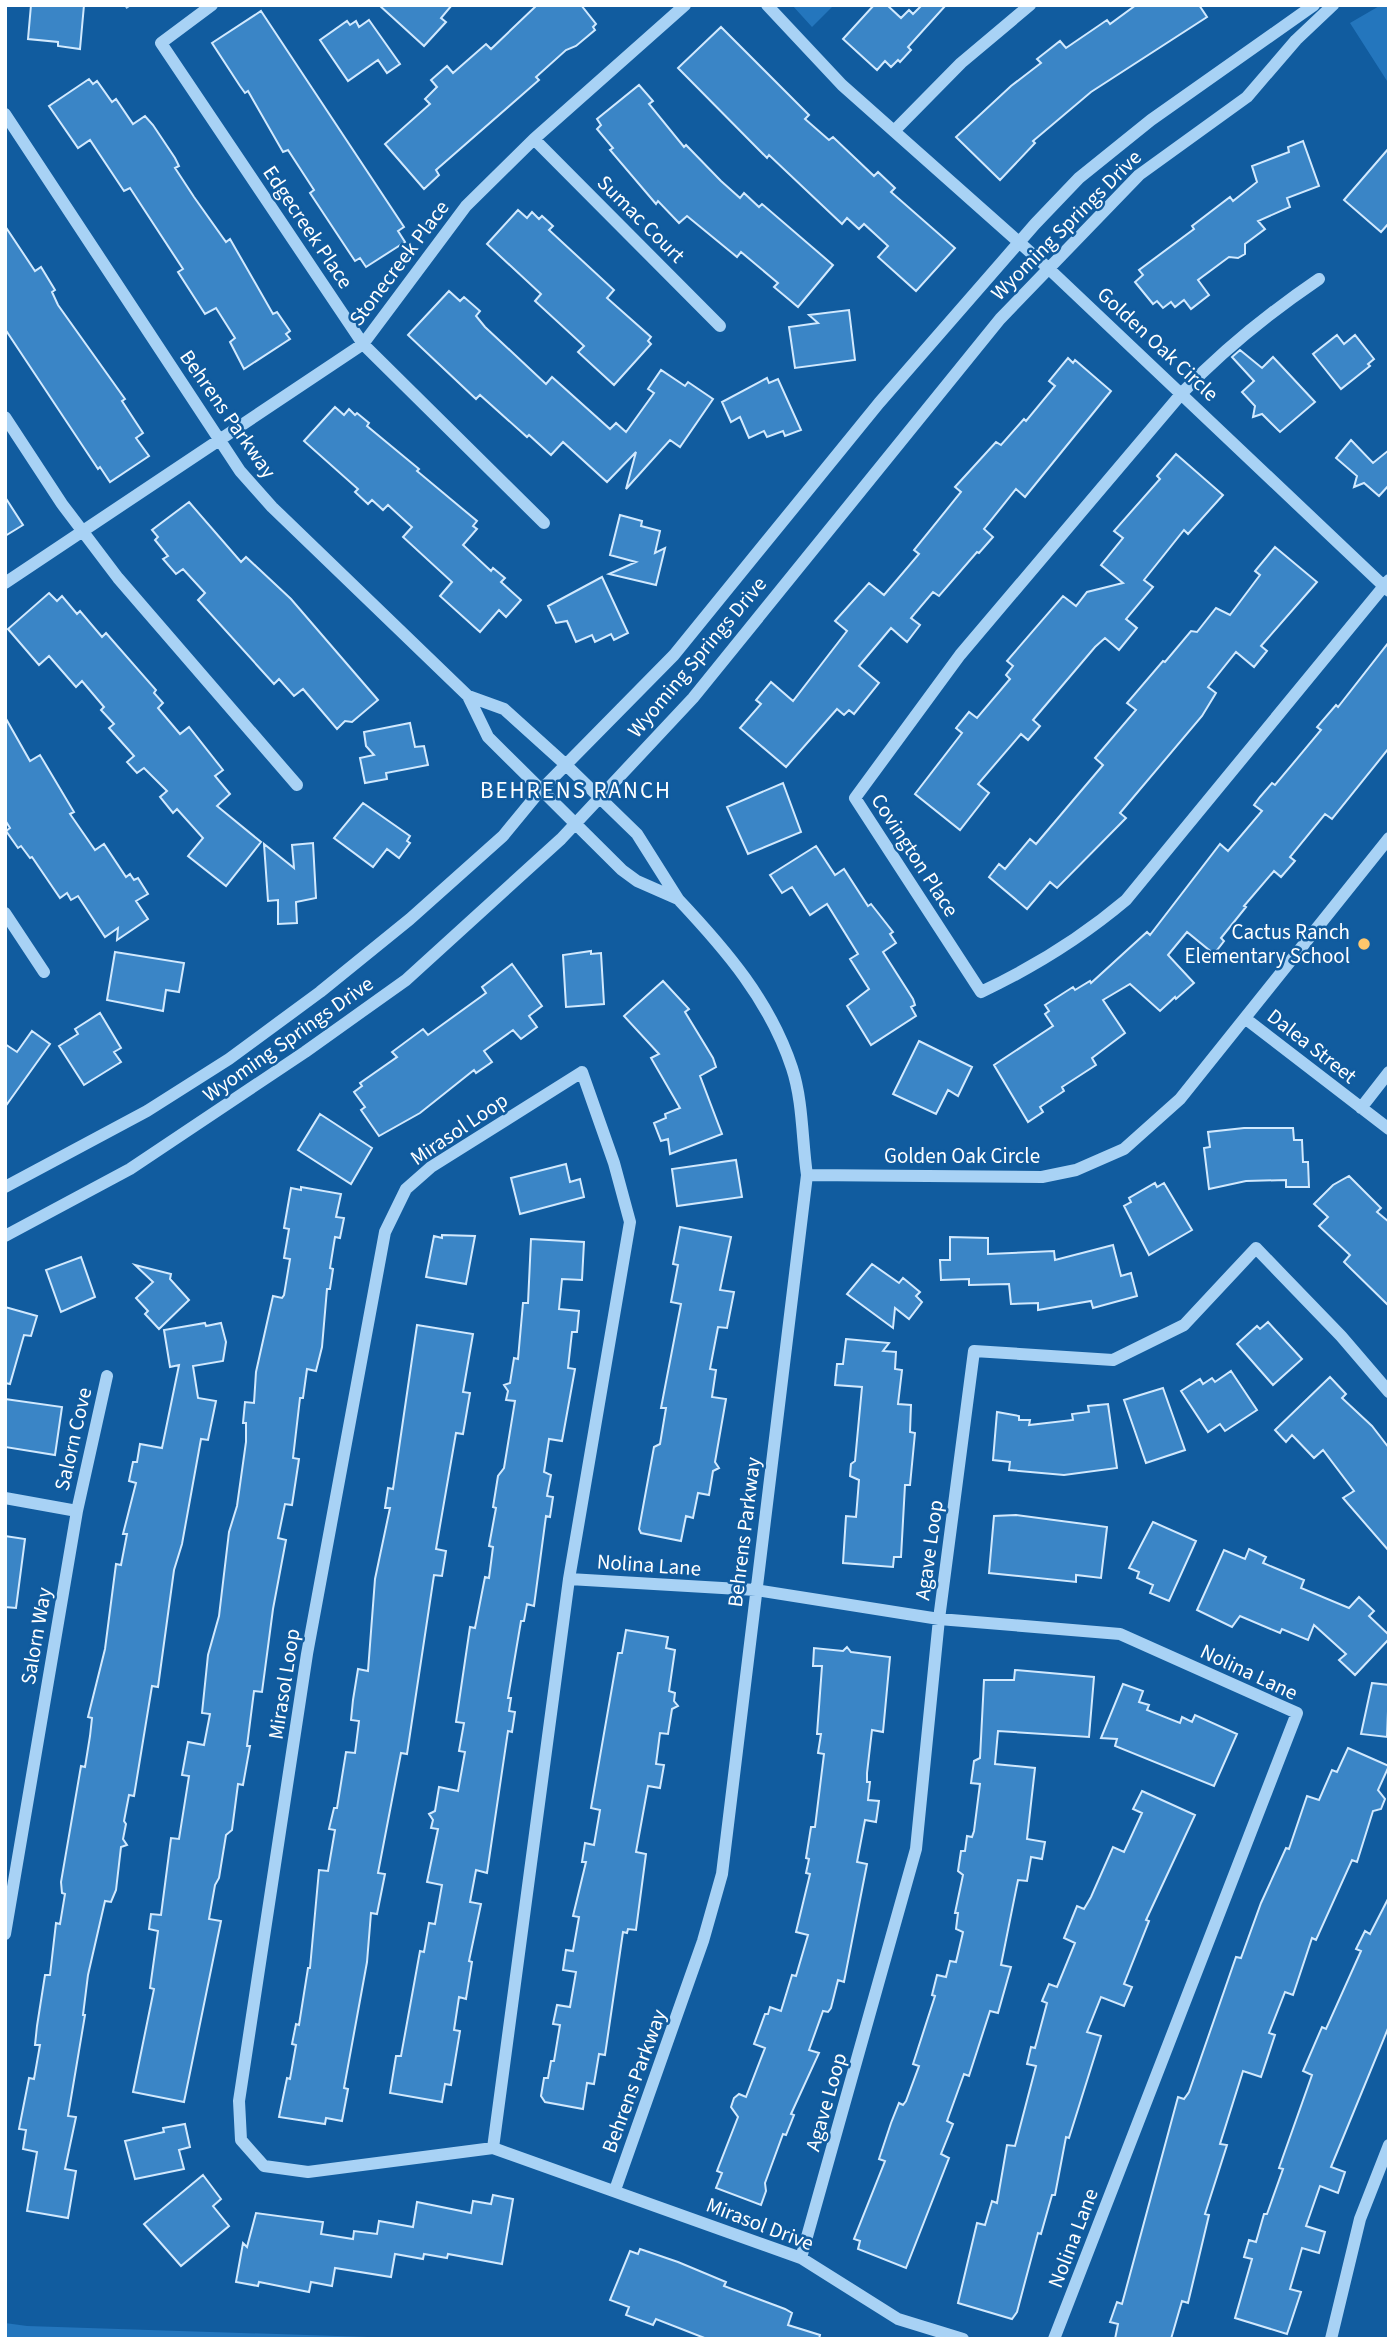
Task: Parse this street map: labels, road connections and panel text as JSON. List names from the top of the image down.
{
  "streets": {
    "street": [
      "Sumac Court",
      "Wyoming Springs Drive",
      "Edgecreek Place",
      "Stonecreek Place",
      "Golden Oak Circle",
      "Behrens Parkway",
      "Covington Place",
      "Dalea Street",
      "Mirasol Loop",
      "Salorn Cove",
      "Agave Loop",
      "Nolina Lane",
      "Salorn Way",
      "Mirasol Drive"
    ]
  },
  "crossings": [
    ["Sumac Court", "Stonecreek Place"],
    ["Wyoming Springs Drive", "Golden Oak Circle"],
    ["Wyoming Springs Drive", "Behrens Parkway"],
    ["Edgecreek Place", "Stonecreek Place"],
    ["Stonecreek Place", "Behrens Parkway"],
    ["Golden Oak Circle", "Behrens Parkway"],
    ["Golden Oak Circle", "Covington Place"],
    ["Golden Oak Circle", "Dalea Street"],
    ["Behrens Parkway", "Mirasol Loop"],
    ["Behrens Parkway", "Nolina Lane"],
    ["Behrens Parkway", "Mirasol Drive"],
    ["Mirasol Loop", "Nolina Lane"],
    ["Mirasol Loop", "Mirasol Drive"],
    ["Salorn Cove", "Salorn Way"],
    ["Agave Loop", "Nolina Lane"],
    ["Agave Loop", "Mirasol Drive"]
  ],
  "districts": ["BEHRENS RANCH"],
  "places": ["Cactus Ranch Elementary School"]
}
